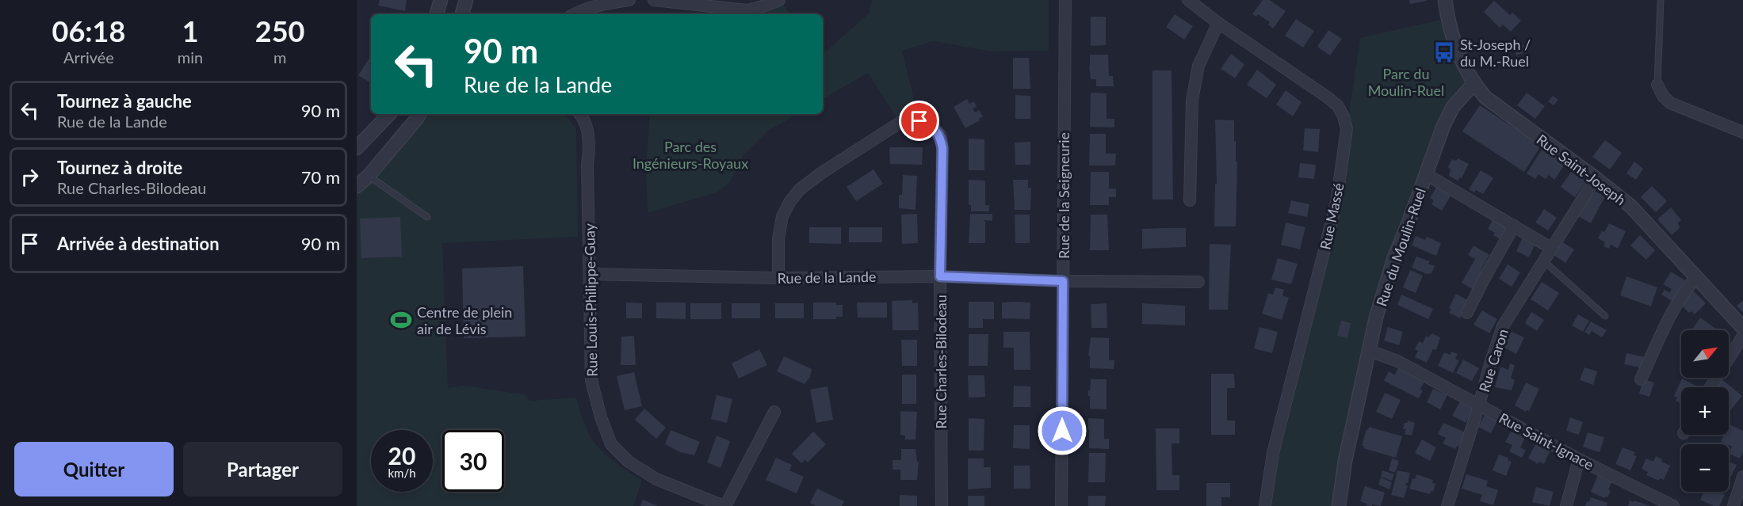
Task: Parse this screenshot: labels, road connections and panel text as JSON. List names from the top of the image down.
{
  "streets": {
    "street": [
      "Rue Saint-Joseph",
      "Rue de la Seigneurie",
      "Rue Massé",
      "Rue du Moulin-Ruel",
      "Rue de la Lande",
      "Rue Louis-Philippe-Guay",
      "Rue Caron",
      "Rue Charles-Bilodeau",
      "Rue Saint-Ignace"
    ]
  },
  "crossings": [
    ["Rue Saint-Joseph", "Rue du Moulin-Ruel"],
    ["Rue Saint-Joseph", "Rue Caron"],
    ["Rue de la Seigneurie", "Rue de la Lande"],
    ["Rue du Moulin-Ruel", "Rue Saint-Ignace"],
    ["Rue de la Lande", "Rue Louis-Philippe-Guay"],
    ["Rue de la Lande", "Rue Charles-Bilodeau"],
    ["Rue Caron", "Rue Saint-Ignace"]
  ],
  "parks": ["Parc du Moulin-Ruel", "Parc des Ingénieurs-Royaux"],
  "places": {
    "bus stop": ["St-Joseph / du M.-Ruel"],
    "sports": ["Centre de plein air de Lévis"]
  },
  "north": "top right",
  "page": {
    "eta": [
      "06:18",
      "Arrivée",
      "1",
      "min",
      "250",
      "m"
    ],
    "turn": ["90 m", "Rue de la Lande"],
    "list": [
      {
        "name": "Tournez à gauche",
        "note": "Rue de la Lande",
        "value": "90 m"
      },
      {
        "name": "Tournez à droite",
        "note": "Rue Charles-Bilodeau",
        "value": "70 m"
      },
      {
        "name": "Arrivée à destination",
        "value": "90 m"
      }
    ],
    "map_buttons": ["+", "−"],
    "speed": "20 km/h",
    "limit": "30",
    "buttons": ["Quitter", "Partager"]
  }
}
